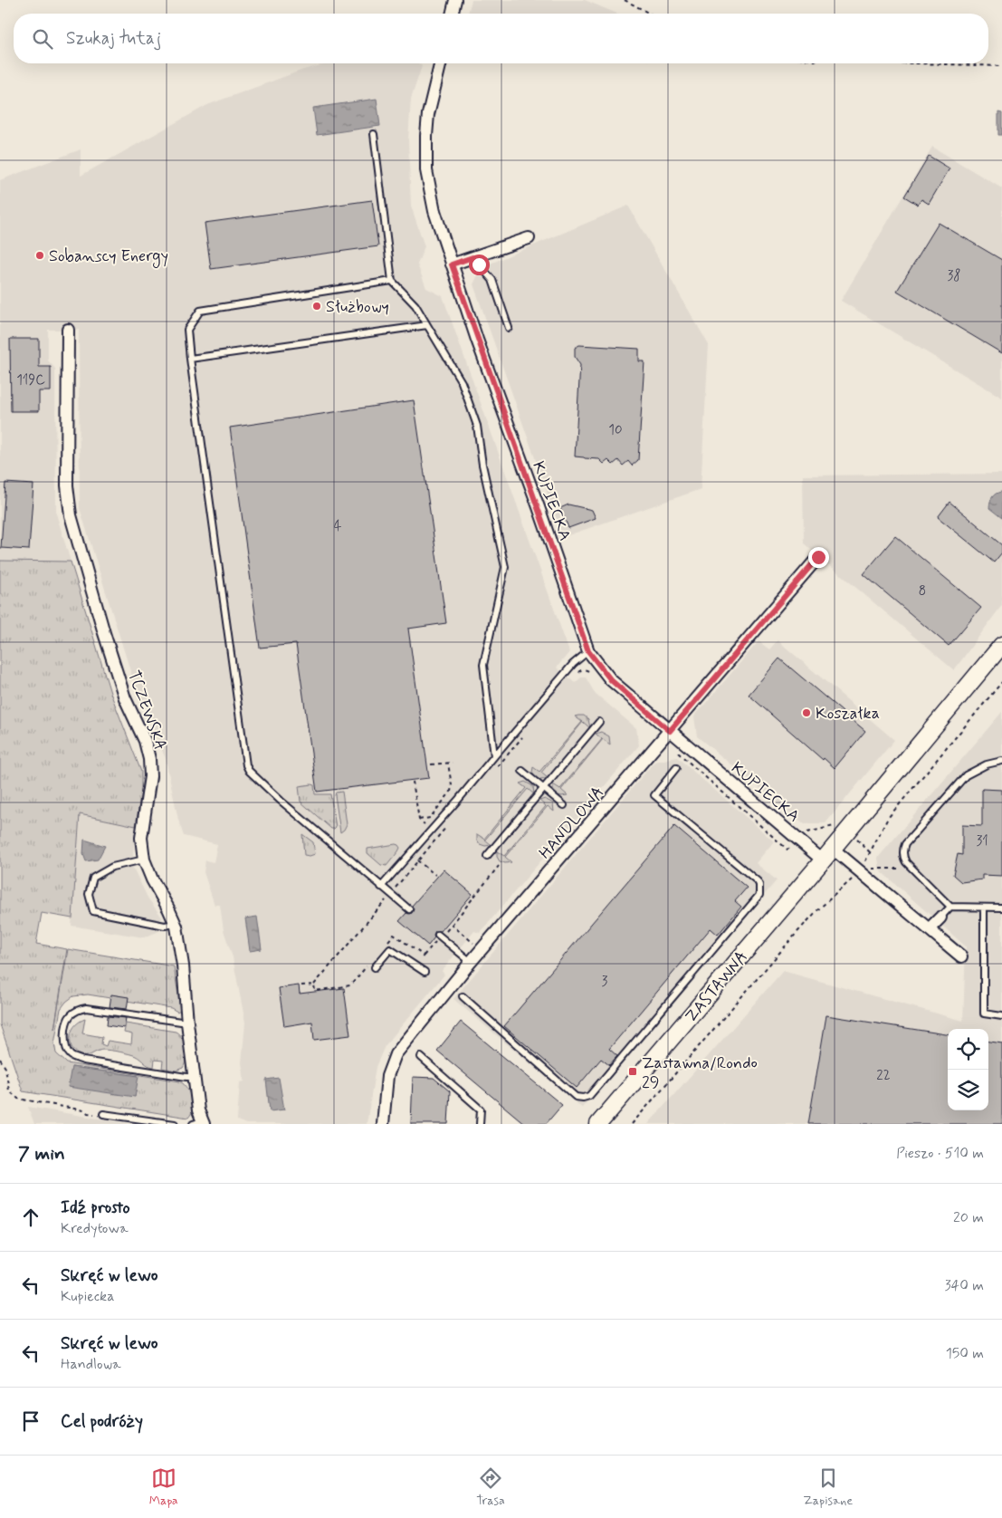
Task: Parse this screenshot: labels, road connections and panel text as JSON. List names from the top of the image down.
{
  "streets": {
    "main road": ["ZASTAWNA"],
    "street": ["KUPIECKA", "TCZEWSKA", "HANDLOWA"]
  },
  "crossings": [
    ["KUPIECKA", "HANDLOWA"],
    ["KUPIECKA", "ZASTAWNA"]
  ],
  "places": {
    "other": ["Sobanscy Energy", "Służbowy", "Koszałka"],
    "transit": ["Zastawna/Rondo 29"]
  },
  "house_numbers": [
    "38",
    "119C",
    "10",
    "4",
    "8",
    "31",
    "3",
    "22"
  ],
  "page": {
    "search": "Szukaj tutaj",
    "heading": ["7 min", "Pieszo · 510 m"],
    "list": [
      ["Idź prosto", "Kredytowa", "20 m"],
      ["Skręć w lewo", "Kupiecka", "340 m"],
      ["Skręć w lewo", "Handlowa", "150 m"],
      "Cel podróży"
    ],
    "nav": ["Mapa", "Trasa", "Zapisane"]
  }
}
